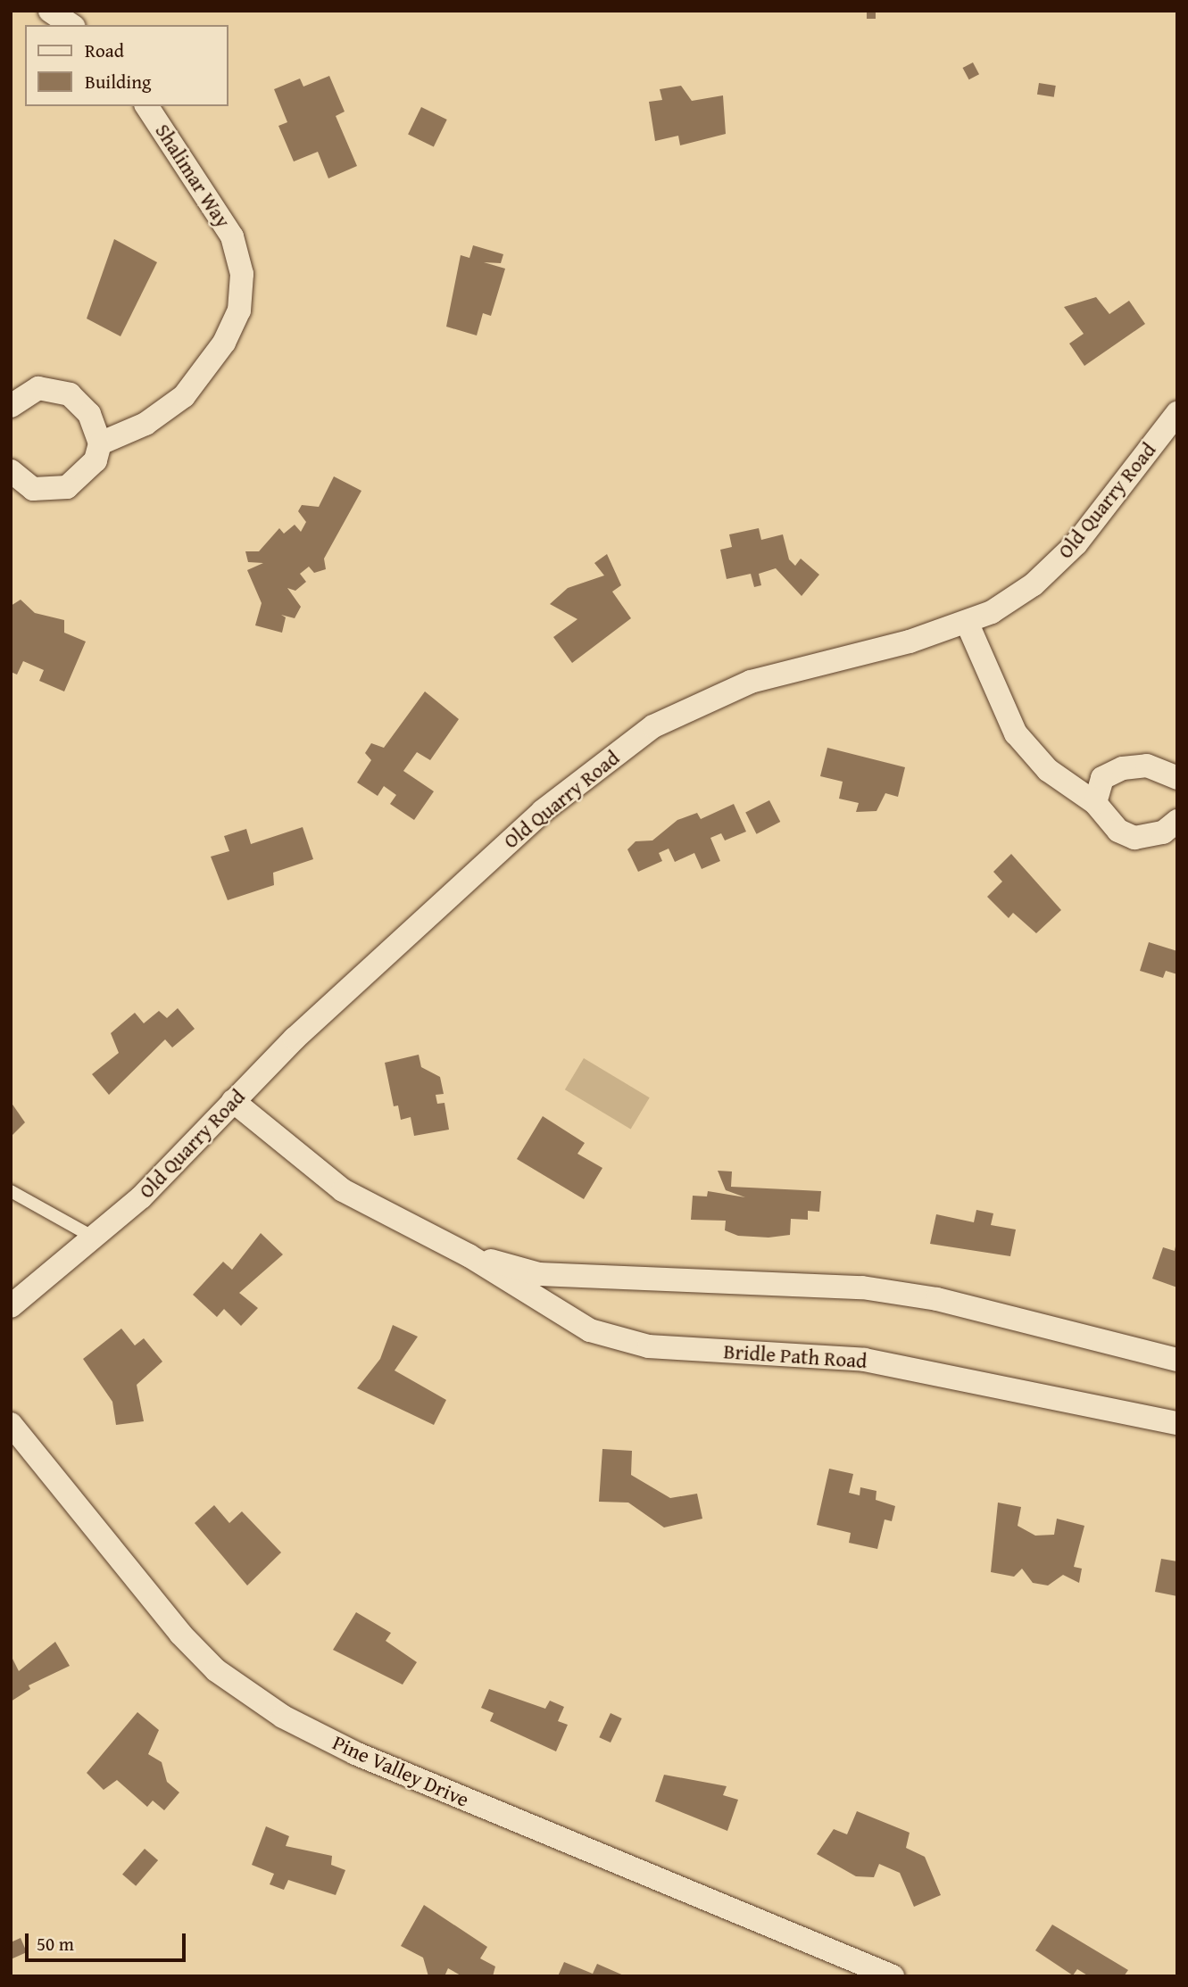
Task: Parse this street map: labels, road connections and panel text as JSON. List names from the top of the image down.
{
  "streets": {
    "street": [
      "Shalimar Way",
      "Old Quarry Road",
      "Bridle Path Road",
      "Pine Valley Drive"
    ]
  },
  "crossings": [
    ["Old Quarry Road", "Bridle Path Road"]
  ],
  "legend": ["Road", "Building"],
  "scale_bar": "50 m"
}
